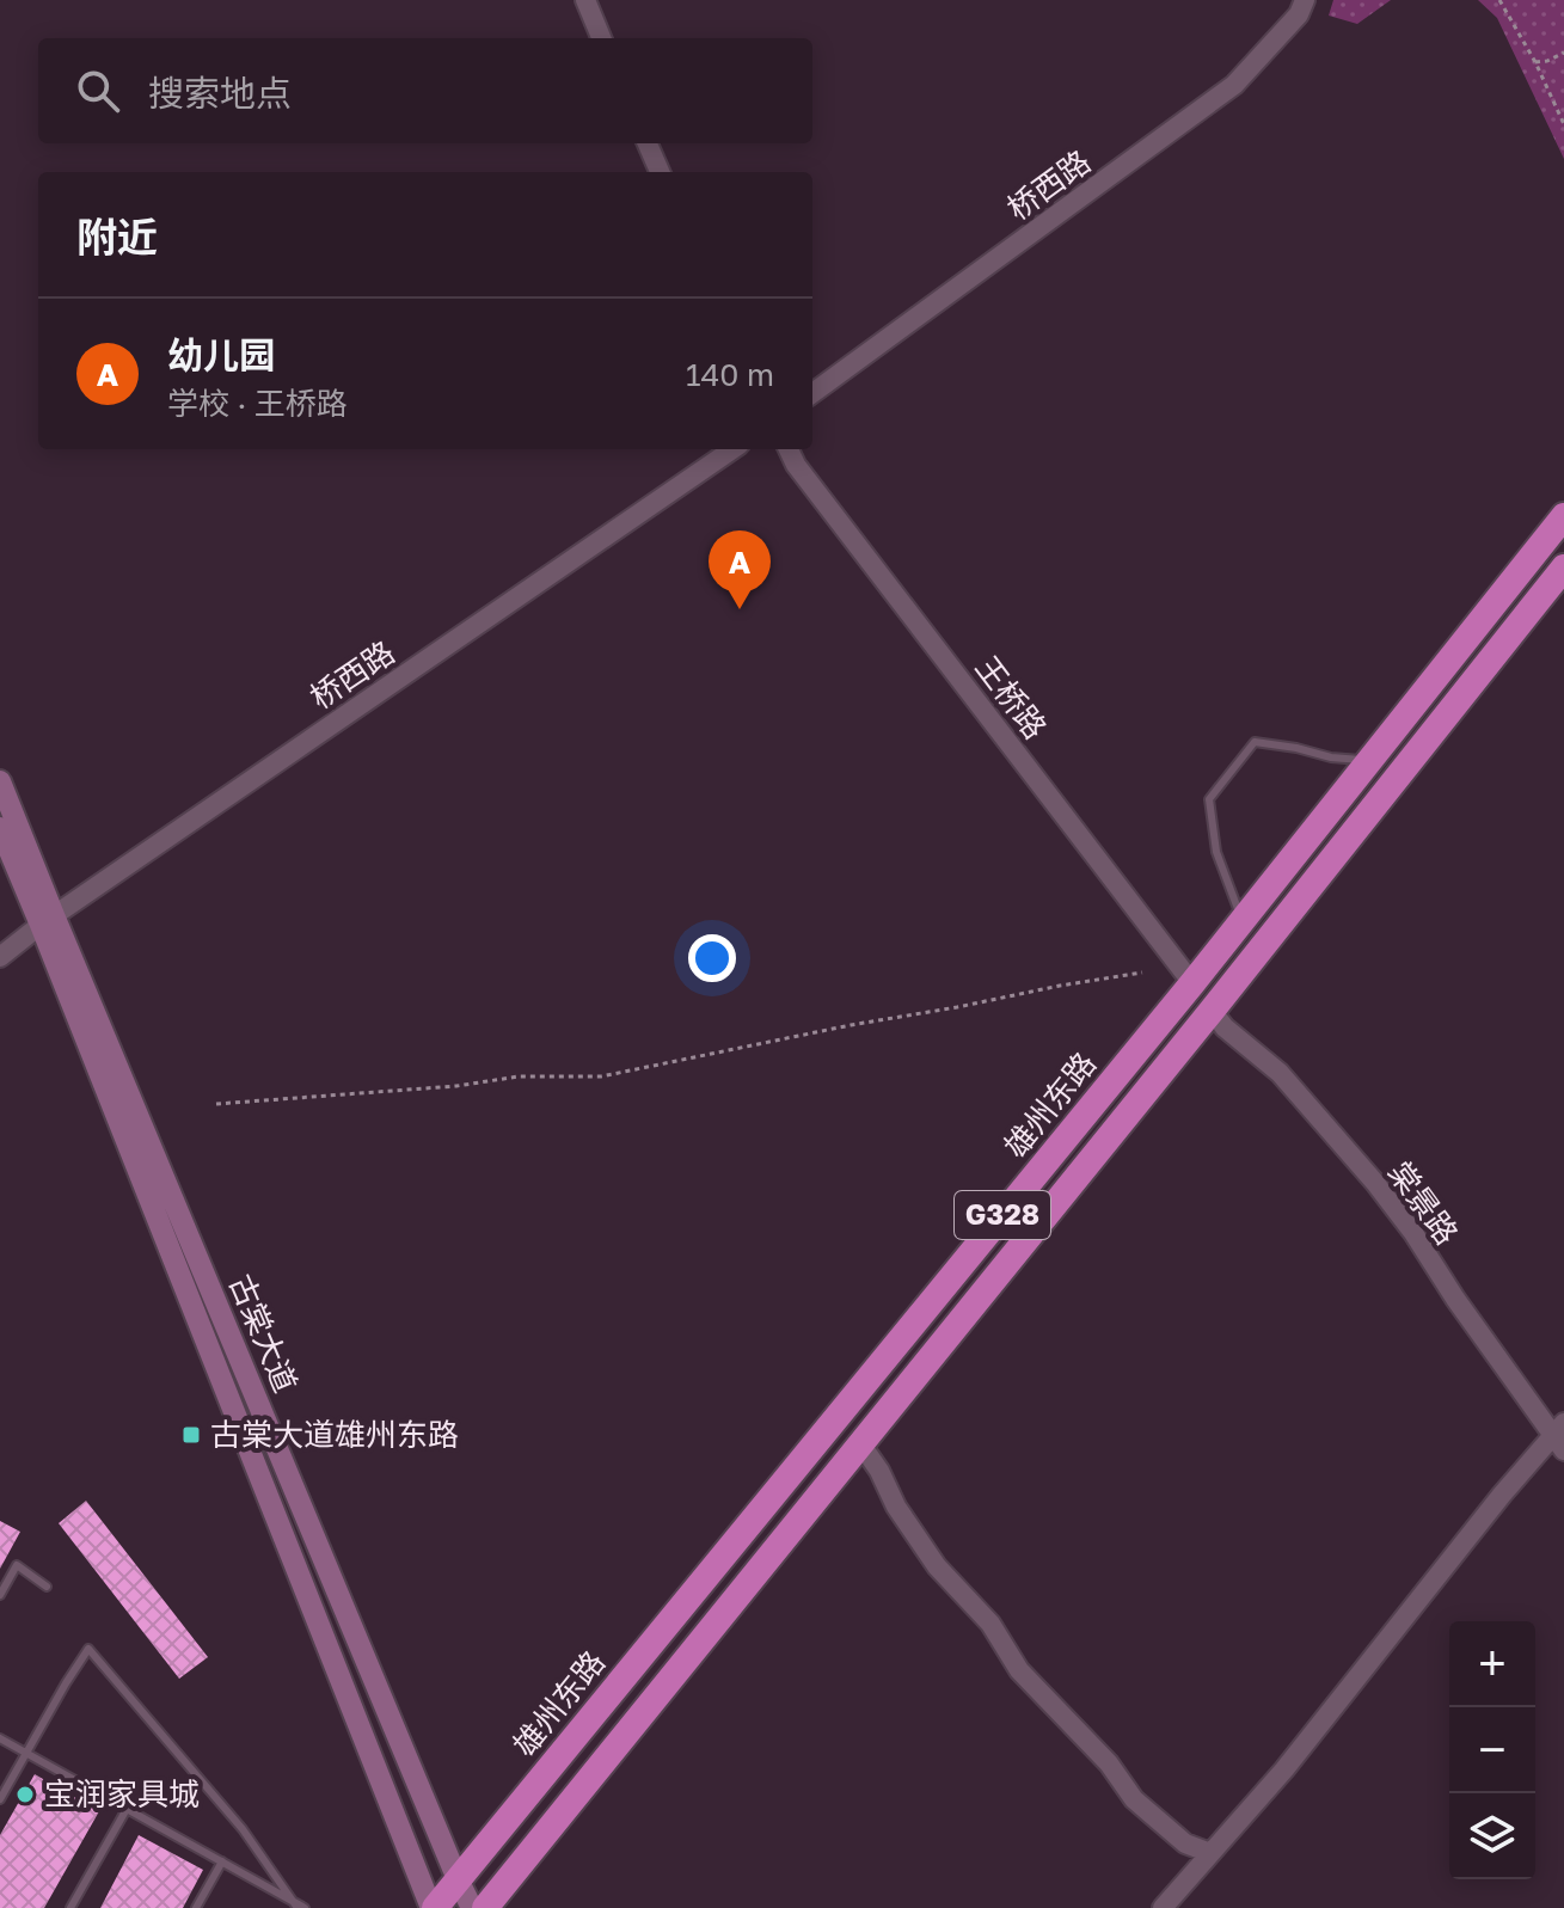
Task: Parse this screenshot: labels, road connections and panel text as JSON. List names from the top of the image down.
{
  "streets": {
    "highway": ["雄州东路", "G328"],
    "main road": ["古棠大道"],
    "street": ["桥西路", "王桥路", "棠景路"]
  },
  "crossings": [
    ["桥西路", "古棠大道"],
    ["王桥路", "雄州东路"],
    ["雄州东路", "古棠大道"],
    ["棠景路", "G328"]
  ],
  "places": {
    "transit": ["古棠大道雄州东路"],
    "other": ["宝润家具城"]
  },
  "page": {
    "search": "搜索地点",
    "heading": "附近",
    "list": [
      {
        "mark": "A",
        "name": "幼儿园",
        "note": "学校 · 王桥路",
        "value": "140 m"
      }
    ],
    "pins": "A",
    "map_buttons": ["+", "−"]
  }
}
